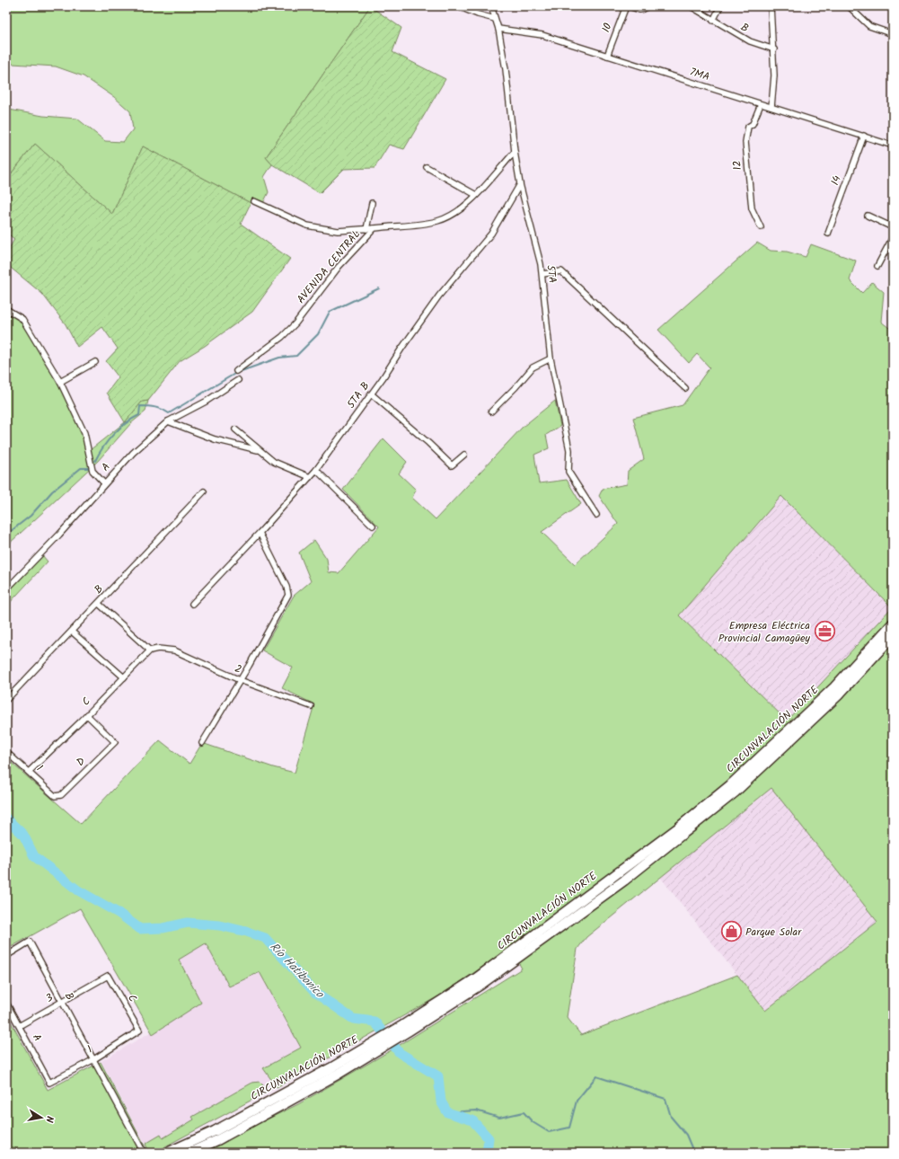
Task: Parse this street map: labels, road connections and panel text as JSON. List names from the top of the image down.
{
  "streets": {
    "highway": ["CIRCUNVALACIÓN NORTE"],
    "street": [
      "10",
      "B",
      "7MA",
      "12",
      "14",
      "AVENIDA CENTRAL",
      "5TA",
      "5TA B",
      "A",
      "2",
      "C",
      "D",
      "1",
      "3"
    ]
  },
  "crossings": [
    ["10", "7MA"],
    ["B", "1"],
    ["B", "3"],
    ["7MA", "12"],
    ["7MA", "14"],
    ["7MA", "5TA"],
    ["AVENIDA CENTRAL", "5TA"],
    ["5TA", "5TA B"],
    ["A", "1"],
    ["A", "3"],
    ["2", "C"],
    ["C", "D"],
    ["C", "1"],
    ["C", "3"],
    ["D", "1"]
  ],
  "water": ["Río Hatibonico"],
  "places": {
    "office": ["Empresa Eléctrica Provincial Camagüey"],
    "shop": ["Parque Solar"]
  },
  "north": "right"
}
